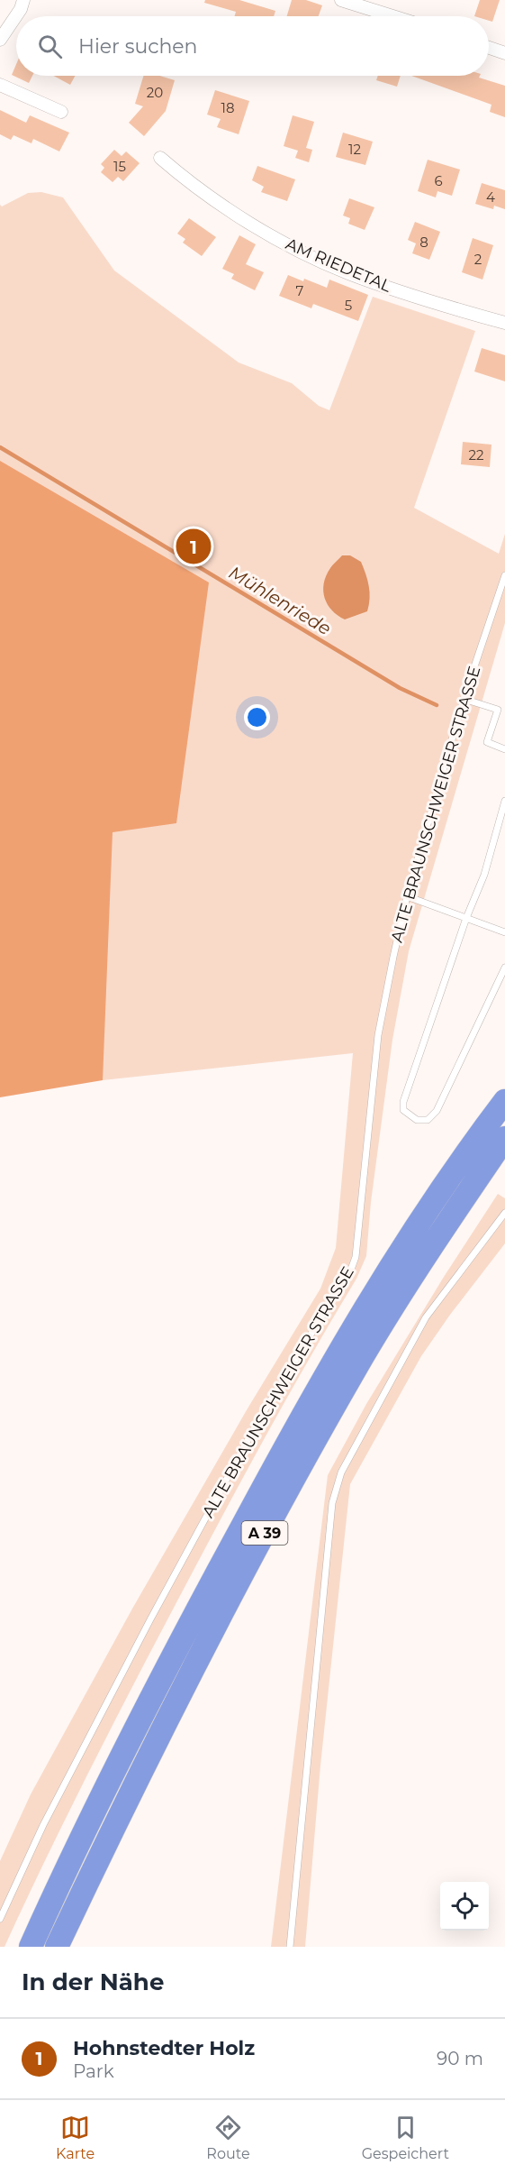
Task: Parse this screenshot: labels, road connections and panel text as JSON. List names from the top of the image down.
{
  "streets": {
    "highway": ["A 39"],
    "street": ["AM RIEDETAL"],
    "lane": ["ALTE BRAUNSCHWEIGER STRASSE"]
  },
  "water": ["Mühlenriede"],
  "house_numbers": [
    "20",
    "18",
    "12",
    "15",
    "6",
    "4",
    "8",
    "2",
    "7",
    "5",
    "22"
  ],
  "page": {
    "search": "Hier suchen",
    "pins": "1",
    "heading": "In der Nähe",
    "list": [
      {
        "mark": "1",
        "name": "Hohnstedter Holz",
        "note": "Park",
        "value": "90 m"
      }
    ],
    "nav": ["Karte", "Route", "Gespeichert"]
  }
}
